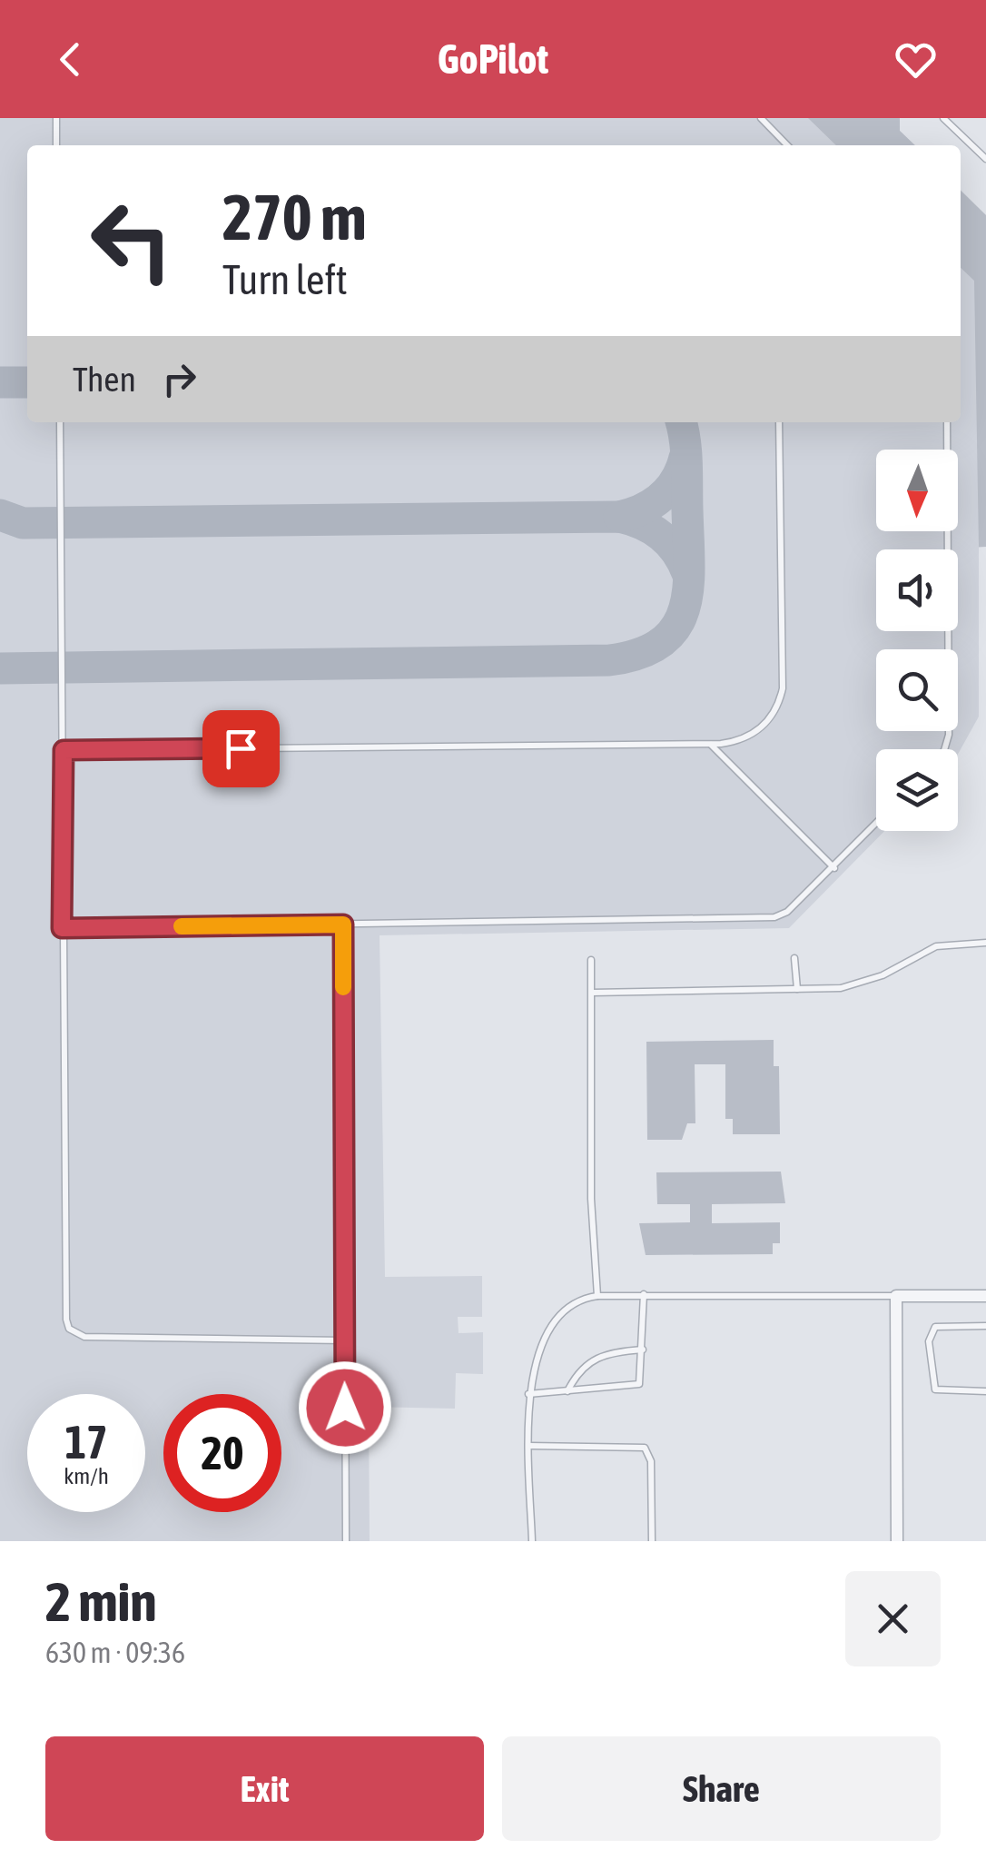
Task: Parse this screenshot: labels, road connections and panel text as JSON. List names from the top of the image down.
{
  "north": "bottom",
  "page": {
    "header": "GoPilot",
    "turn": ["270 m", "Turn left"],
    "then": "Then",
    "speed": "17 km/h",
    "limit": "20",
    "heading": ["2 min", "630 m · 09:36"],
    "buttons": ["Exit", "Share"]
  }
}
